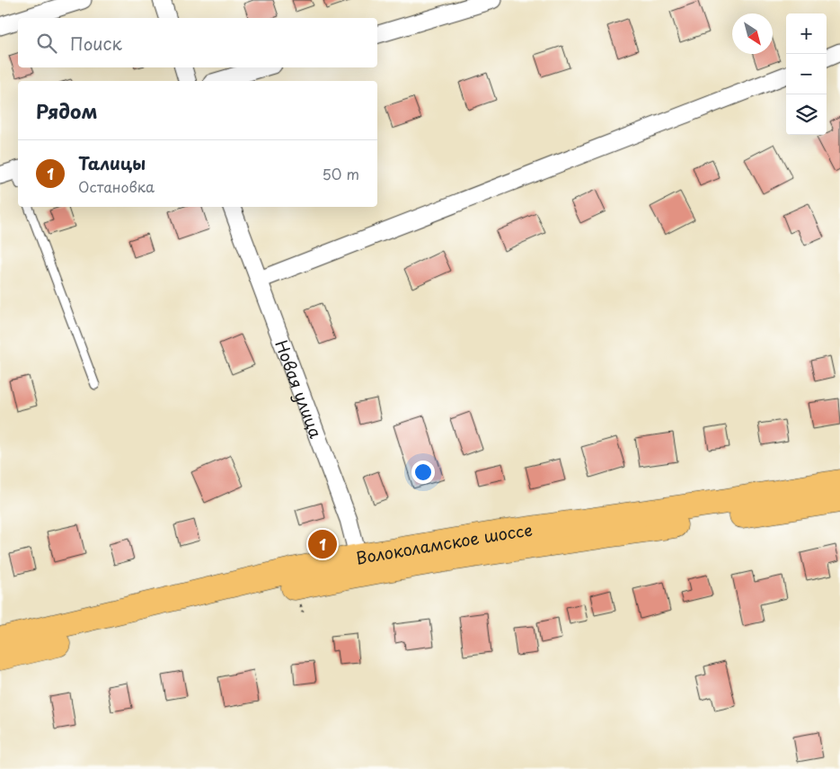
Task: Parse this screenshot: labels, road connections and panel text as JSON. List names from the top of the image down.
{
  "streets": {
    "main road": ["Волоколамское шоссе"],
    "street": ["Новая улица"]
  },
  "crossings": [
    ["Новая улица", "Волоколамское шоссе"]
  ],
  "north": "bottom right",
  "page": {
    "map_buttons": ["+", "−"],
    "search": "Поиск",
    "heading": "Рядом",
    "list": [
      {
        "mark": "1",
        "name": "Талицы",
        "note": "Остановка",
        "value": "50 m"
      }
    ],
    "pins": "1"
  }
}
